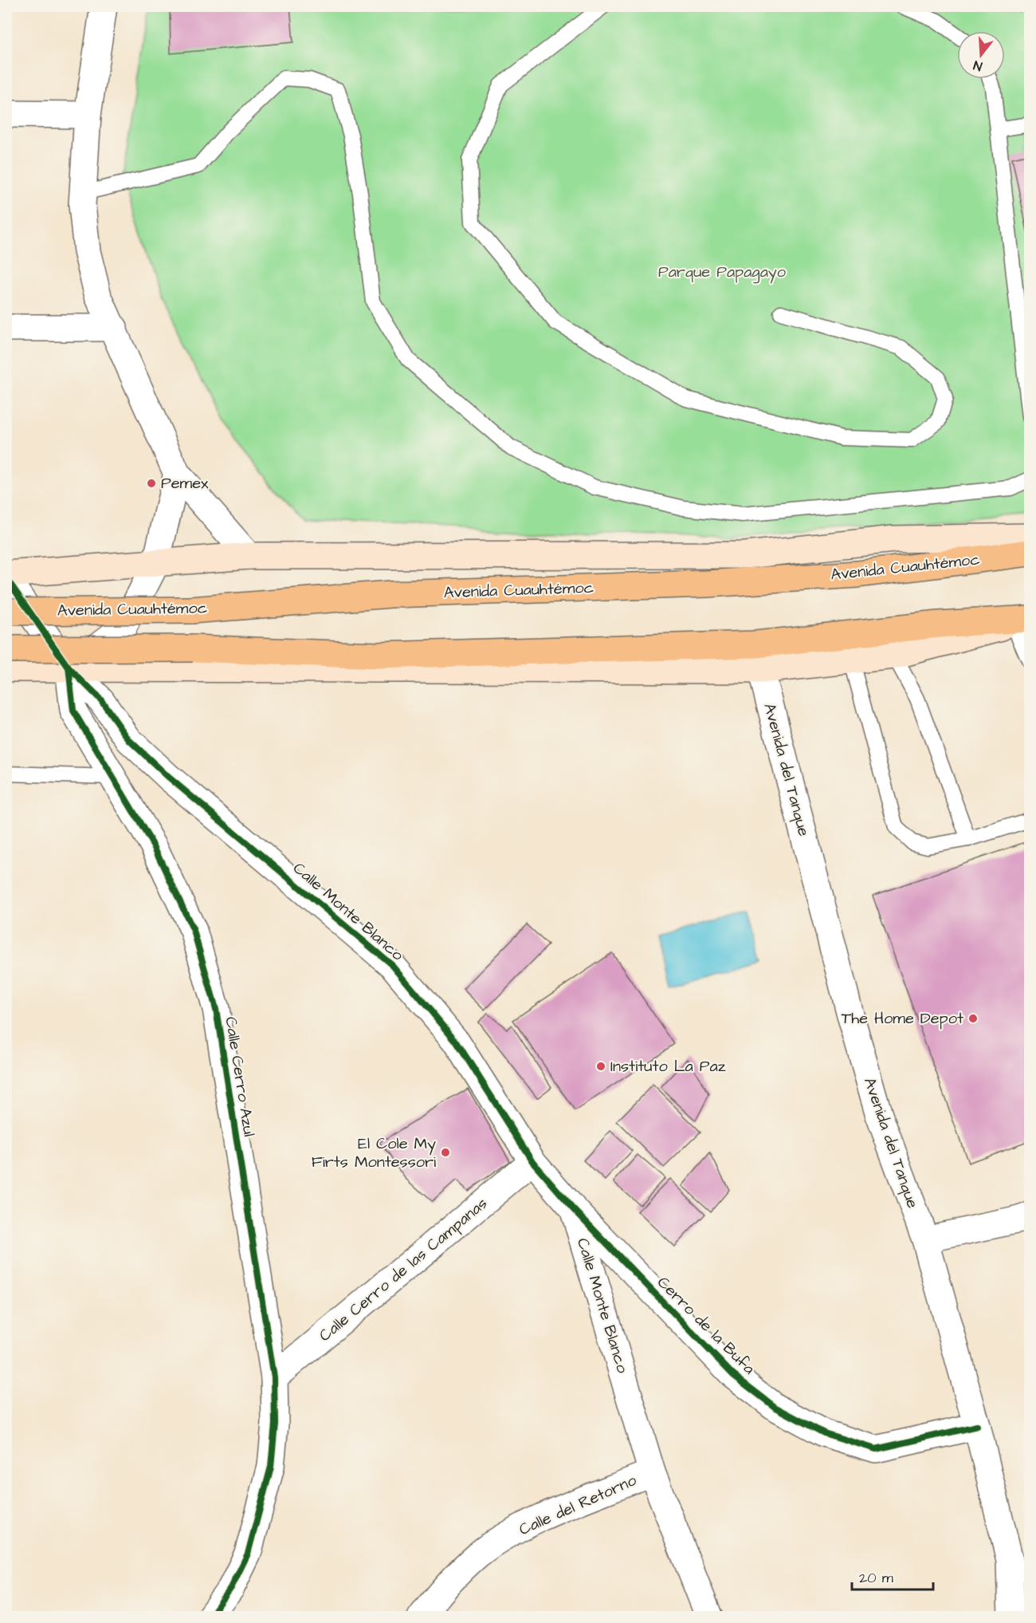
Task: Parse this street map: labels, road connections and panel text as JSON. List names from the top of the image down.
{
  "streets": {
    "main road": ["Avenida Cuauhtémoc"],
    "street": [
      "Avenida del Tanque",
      "Calle Monte Blanco",
      "Calle Cerro Azul",
      "Calle Cerro de las Campanas",
      "Cerro de la Bufa",
      "Calle del Retorno"
    ]
  },
  "crossings": [
    ["Avenida del Tanque", "Cerro de la Bufa"],
    ["Calle Monte Blanco", "Calle Cerro Azul"],
    ["Calle Monte Blanco", "Calle Cerro de las Campanas"],
    ["Calle Monte Blanco", "Cerro de la Bufa"],
    ["Calle Monte Blanco", "Calle del Retorno"],
    ["Calle Cerro Azul", "Calle Cerro de las Campanas"]
  ],
  "parks": ["Parque Papagayo"],
  "places": [
    "Pemex",
    "The Home Depot",
    "Instituto La Paz",
    "El Cole My Firts Montessori"
  ],
  "scale_bar": "20 m",
  "north": "bottom"
}
